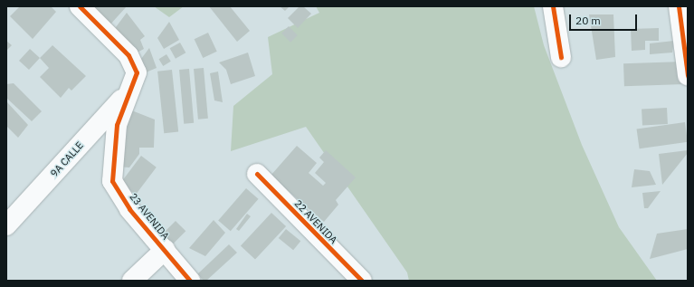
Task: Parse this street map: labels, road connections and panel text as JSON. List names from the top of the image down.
{
  "streets": {
    "street": ["9A CALLE", "23 AVENIDA", "22 AVENIDA"]
  },
  "crossings": [
    ["9A CALLE", "23 AVENIDA"]
  ],
  "scale_bar": "20 m"
}
